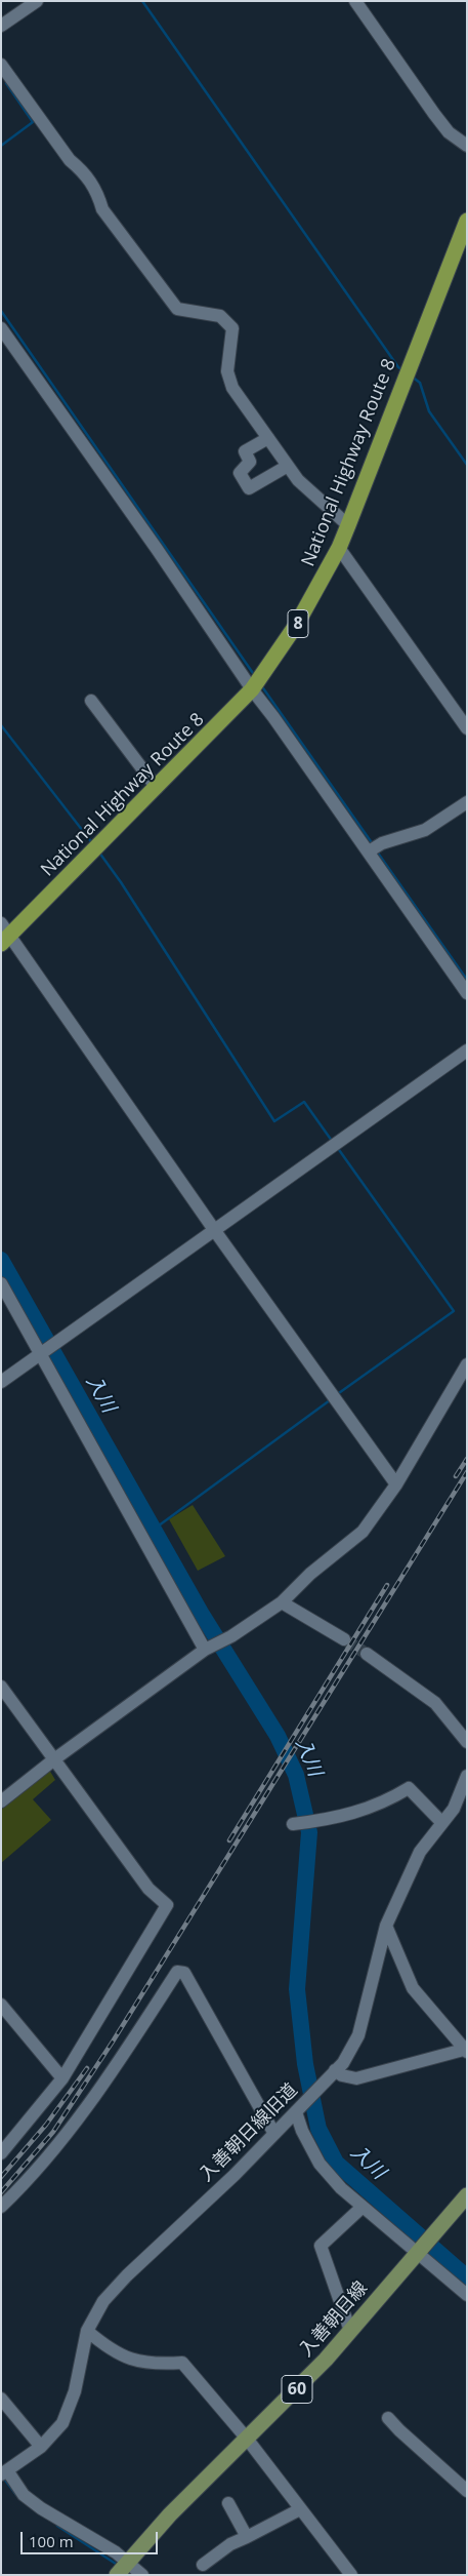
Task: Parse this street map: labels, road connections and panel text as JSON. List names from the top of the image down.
{
  "streets": {
    "highway": ["National Highway Route 8", "8"],
    "main road": ["入善朝日線", "60"],
    "street": ["入善朝日線旧道"]
  },
  "water": ["入川"],
  "scale_bar": "100 m"
}
